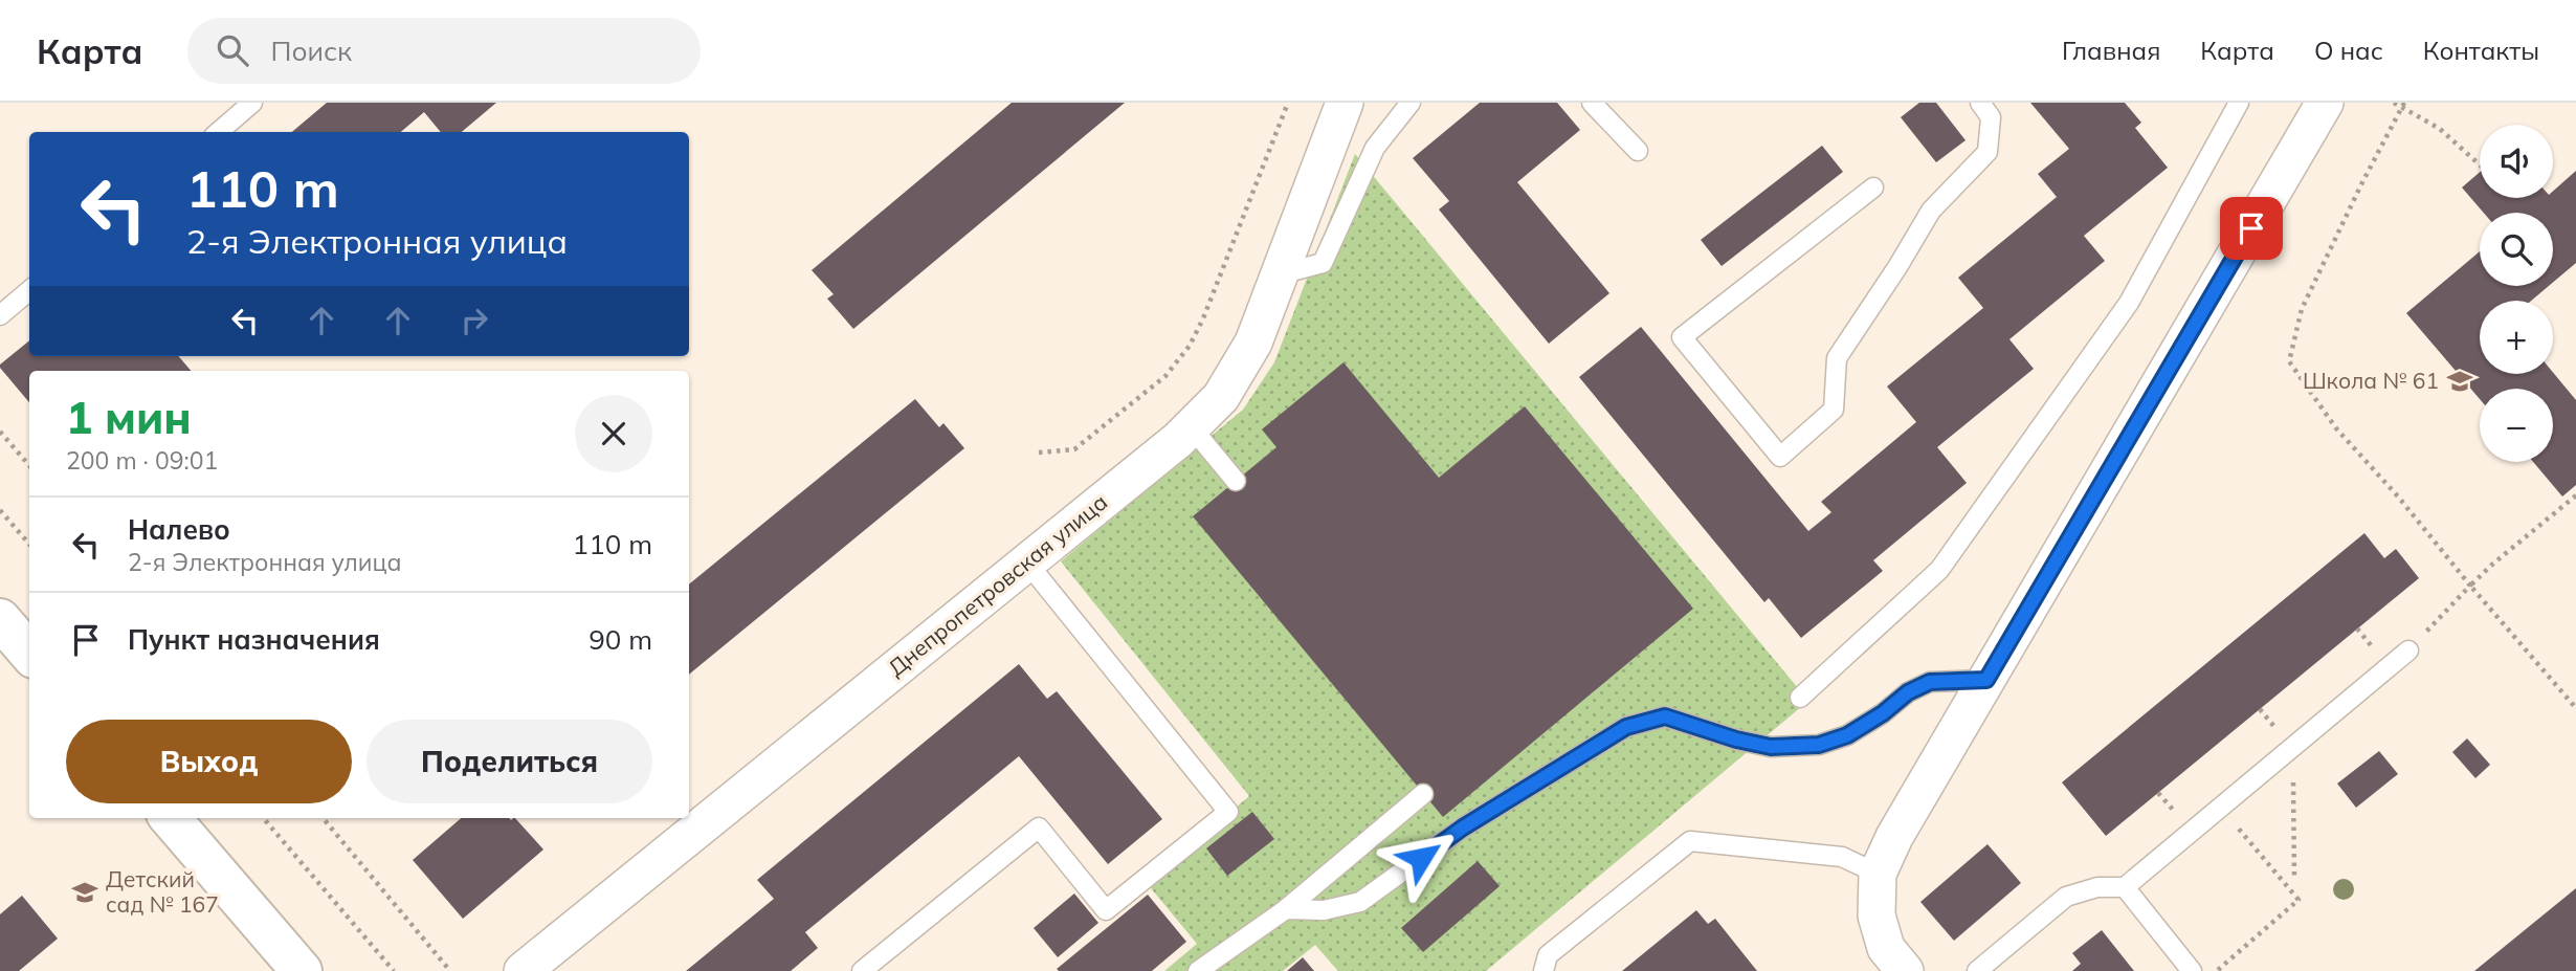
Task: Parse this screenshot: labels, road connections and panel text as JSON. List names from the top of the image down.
{
  "streets": {
    "street": ["Днепропетровская улица"]
  },
  "places": {
    "school or university": ["Школа № 61", "Детский сад № 167"]
  },
  "page": {
    "header": "Карта",
    "search": "Поиск",
    "nav": [
      "Главная",
      "Карта",
      "О нас",
      "Контакты"
    ],
    "map_buttons": ["+", "−"],
    "turn": ["110 m", "2-я Электронная улица"],
    "heading": ["1 мин", "200 m · 09:01"],
    "list": [
      {
        "name": "Налево",
        "note": "2-я Электронная улица",
        "value": "110 m"
      },
      {
        "name": "Пункт назначения",
        "value": "90 m"
      }
    ],
    "buttons": ["Выход", "Поделиться"]
  }
}
